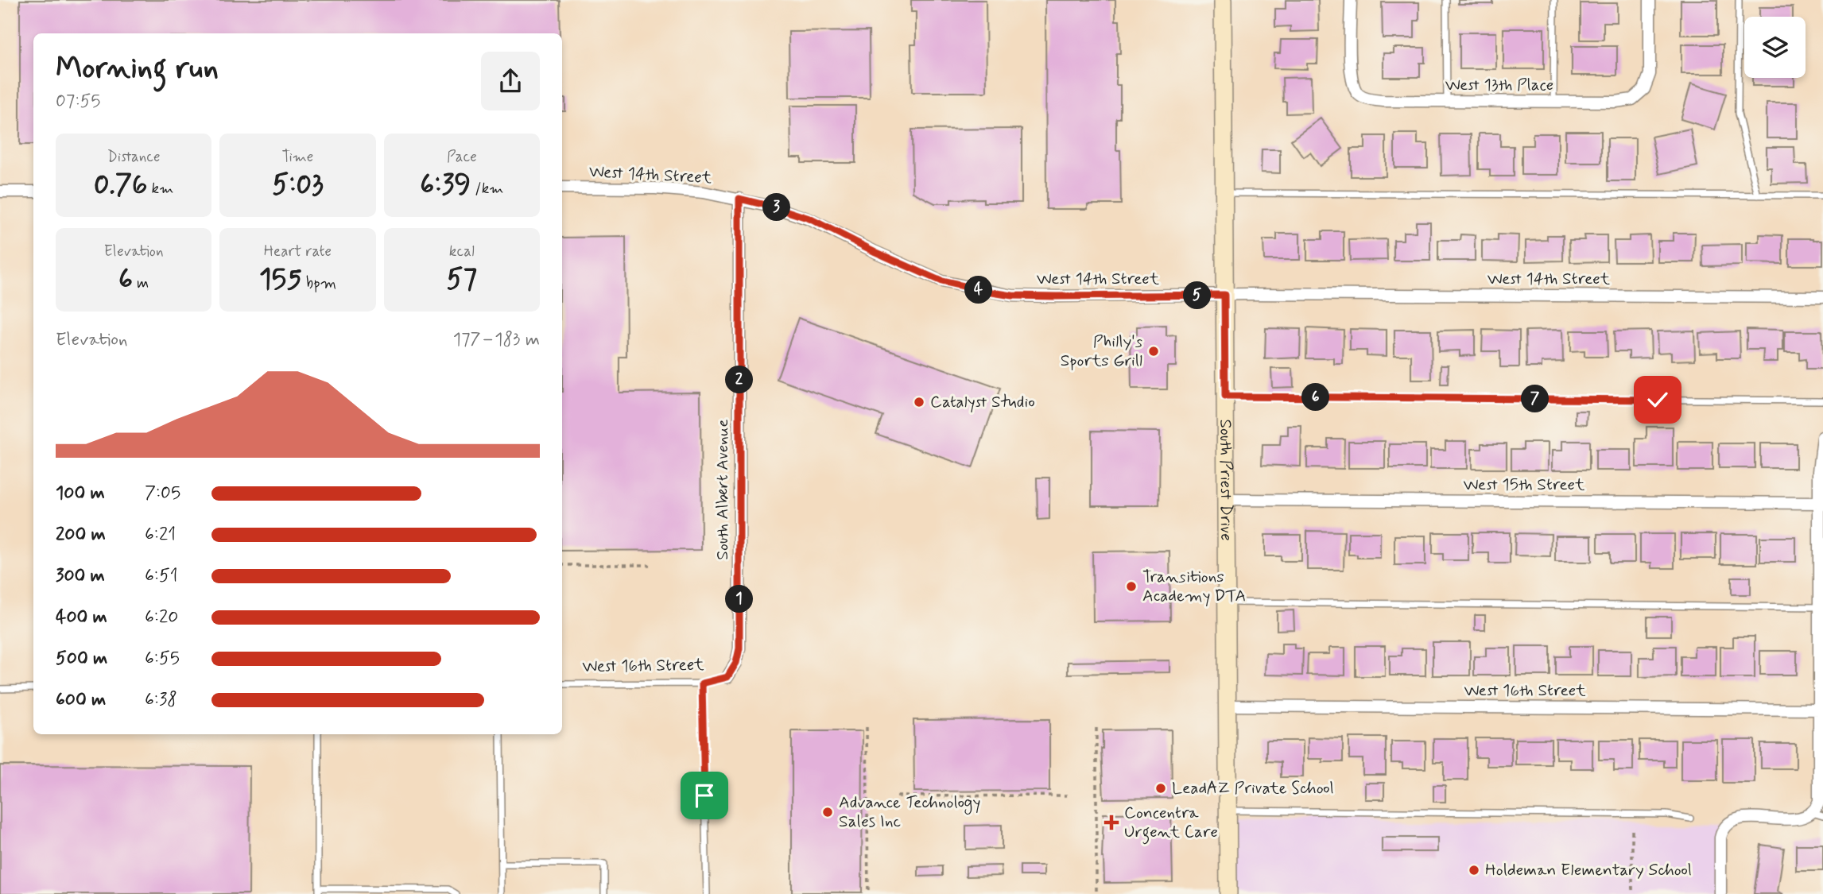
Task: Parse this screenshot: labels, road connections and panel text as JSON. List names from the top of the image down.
{
  "streets": {
    "main road": ["South Priest Drive"],
    "street": [
      "West 13th Place",
      "West 14th Street",
      "West 15th Street",
      "South Albert Avenue",
      "West 16th Street"
    ]
  },
  "crossings": [
    ["West 14th Street", "South Priest Drive"],
    ["West 14th Street", "South Albert Avenue"],
    ["South Priest Drive", "West 15th Street"],
    ["South Priest Drive", "West 16th Street"],
    ["South Albert Avenue", "West 16th Street"]
  ],
  "places": {
    "other": [
      "Philly's Sports Grill",
      "Catalyst Studio",
      "Transitions Academy DTA",
      "LeadAZ Private School",
      "Advance Technology Sales Inc",
      "Holdeman Elementary School"
    ],
    "health": ["Concentra Urgent Care"]
  },
  "page": {
    "heading": ["Morning run", "07:55"],
    "stats": [
      ["Distance", "0.76 km"],
      ["Time", "5:03"],
      ["Pace", "6:39 /km"],
      ["Elevation", "6 m"],
      ["Heart rate", "155 bpm"],
      ["kcal", "57"]
    ],
    "pins": [
      "3",
      "4",
      "5",
      "2",
      "6",
      "7",
      "1"
    ],
    "chart": ["Elevation", "177–183 m"],
    "list": [
      {
        "name": "100 m",
        "note": "7:05"
      },
      {
        "name": "200 m",
        "note": "6:21"
      },
      {
        "name": "300 m",
        "note": "6:51"
      },
      {
        "name": "400 m",
        "note": "6:20"
      },
      {
        "name": "500 m",
        "note": "6:55"
      },
      {
        "name": "600 m",
        "note": "6:38"
      }
    ]
  }
}
